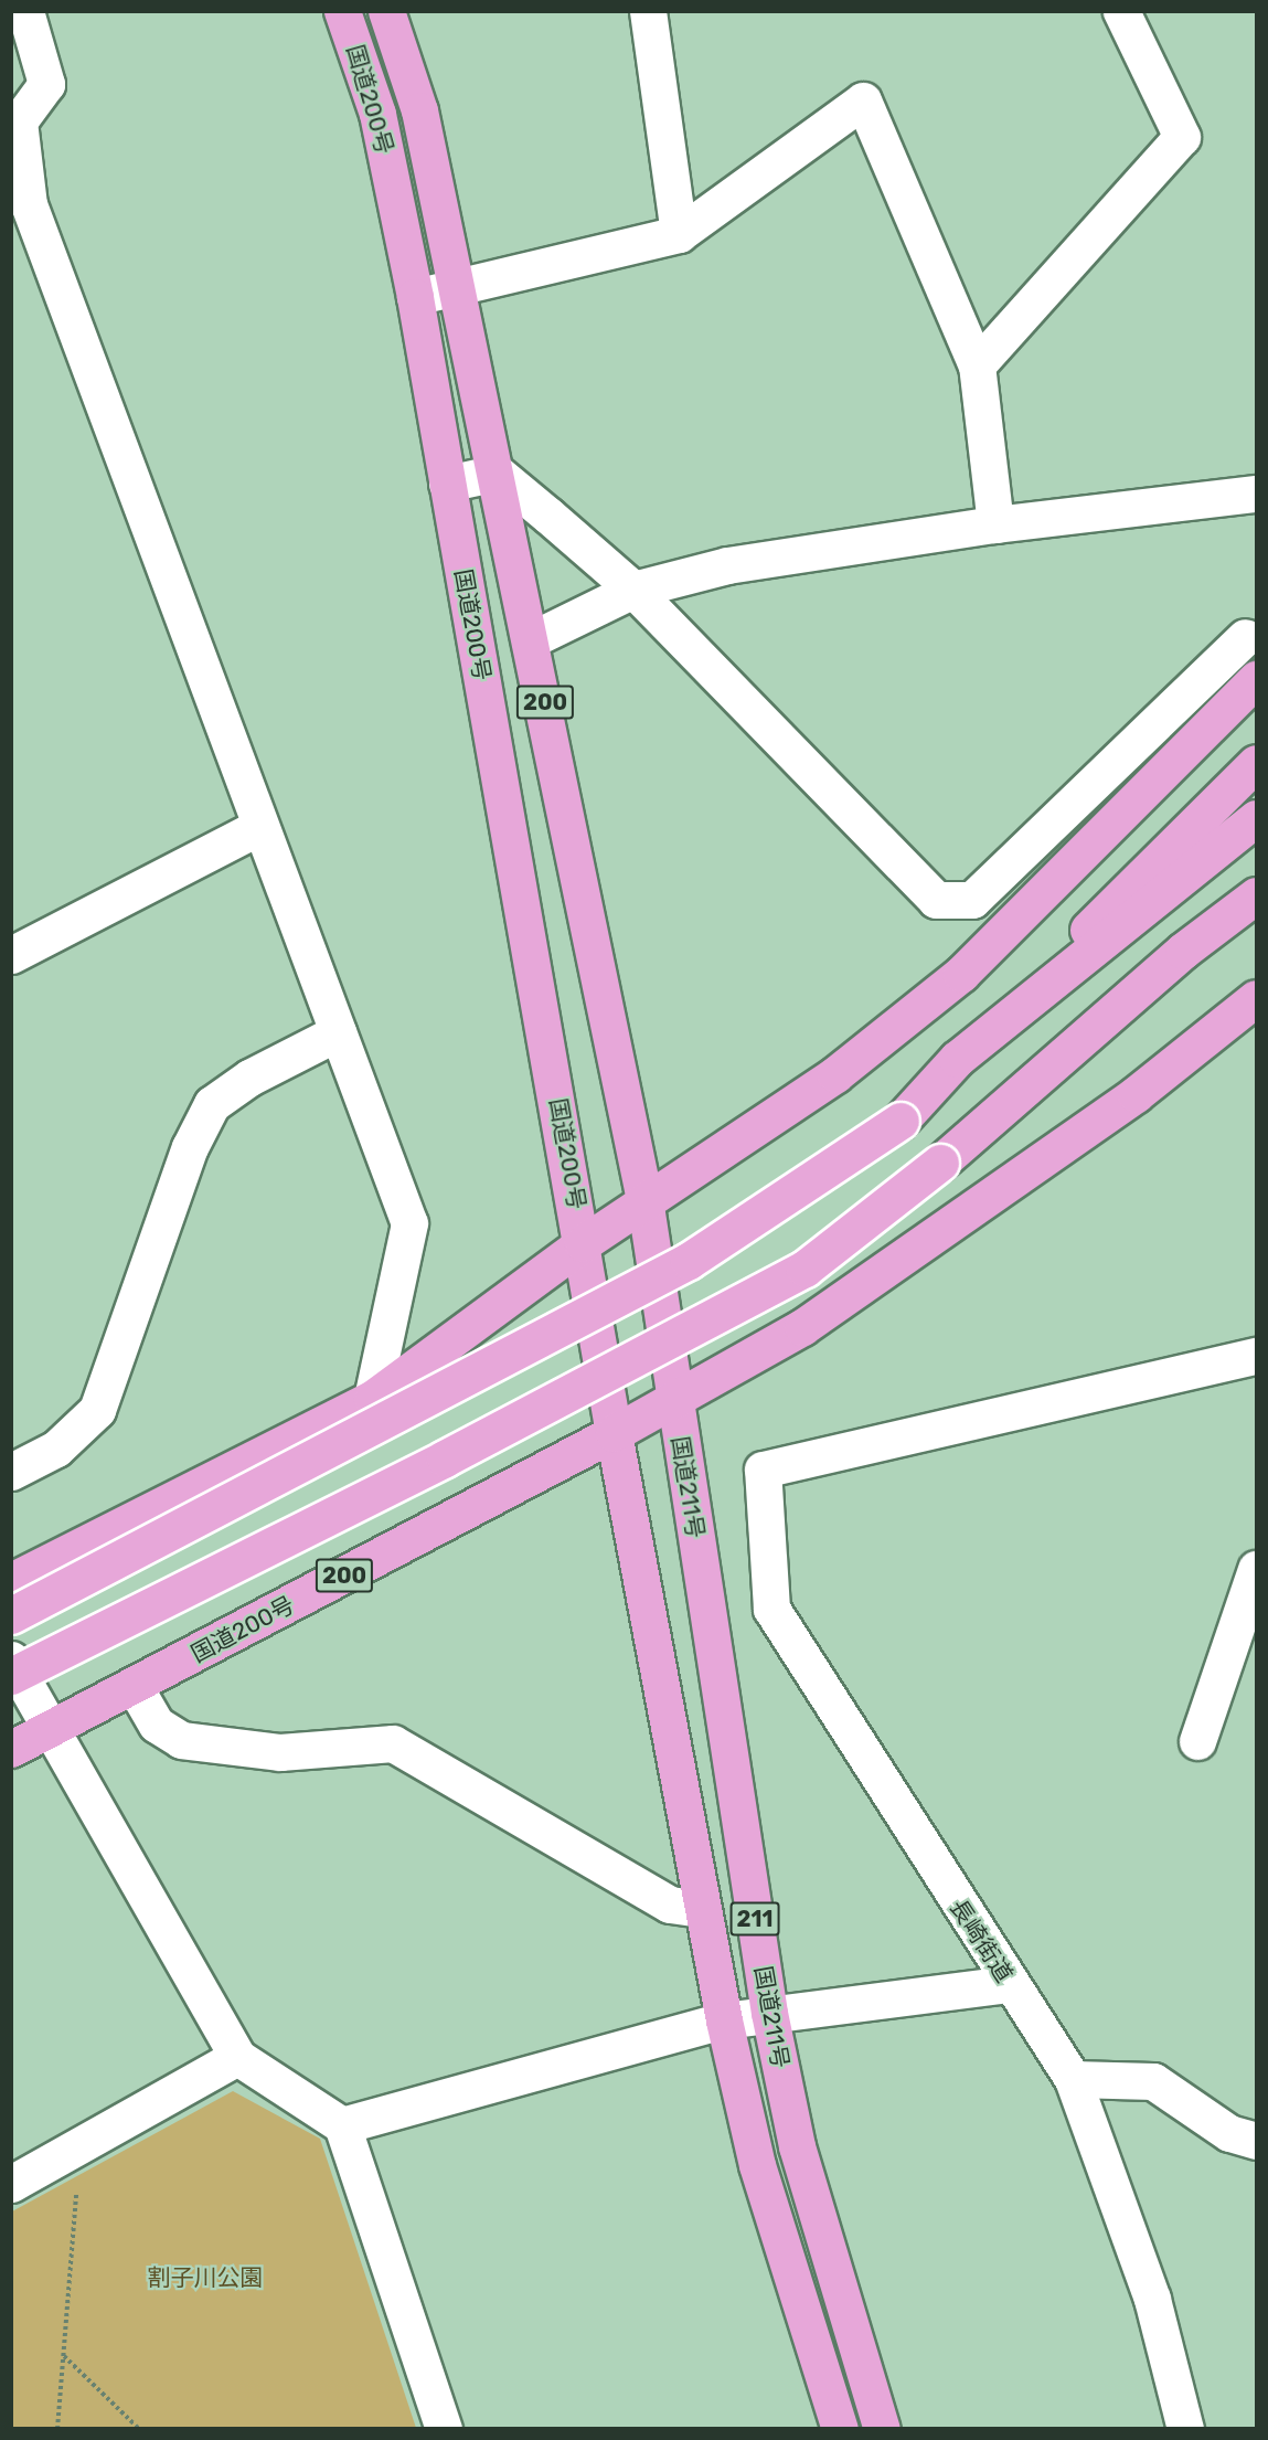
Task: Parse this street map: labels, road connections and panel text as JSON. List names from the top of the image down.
{
  "streets": {
    "highway": [
      "国道200号",
      "200",
      "国道211号",
      "211"
    ],
    "street": ["長崎街道"]
  },
  "crossings": [
    ["国道200号", "国道211号"]
  ],
  "parks": ["割子川公園"]
}
